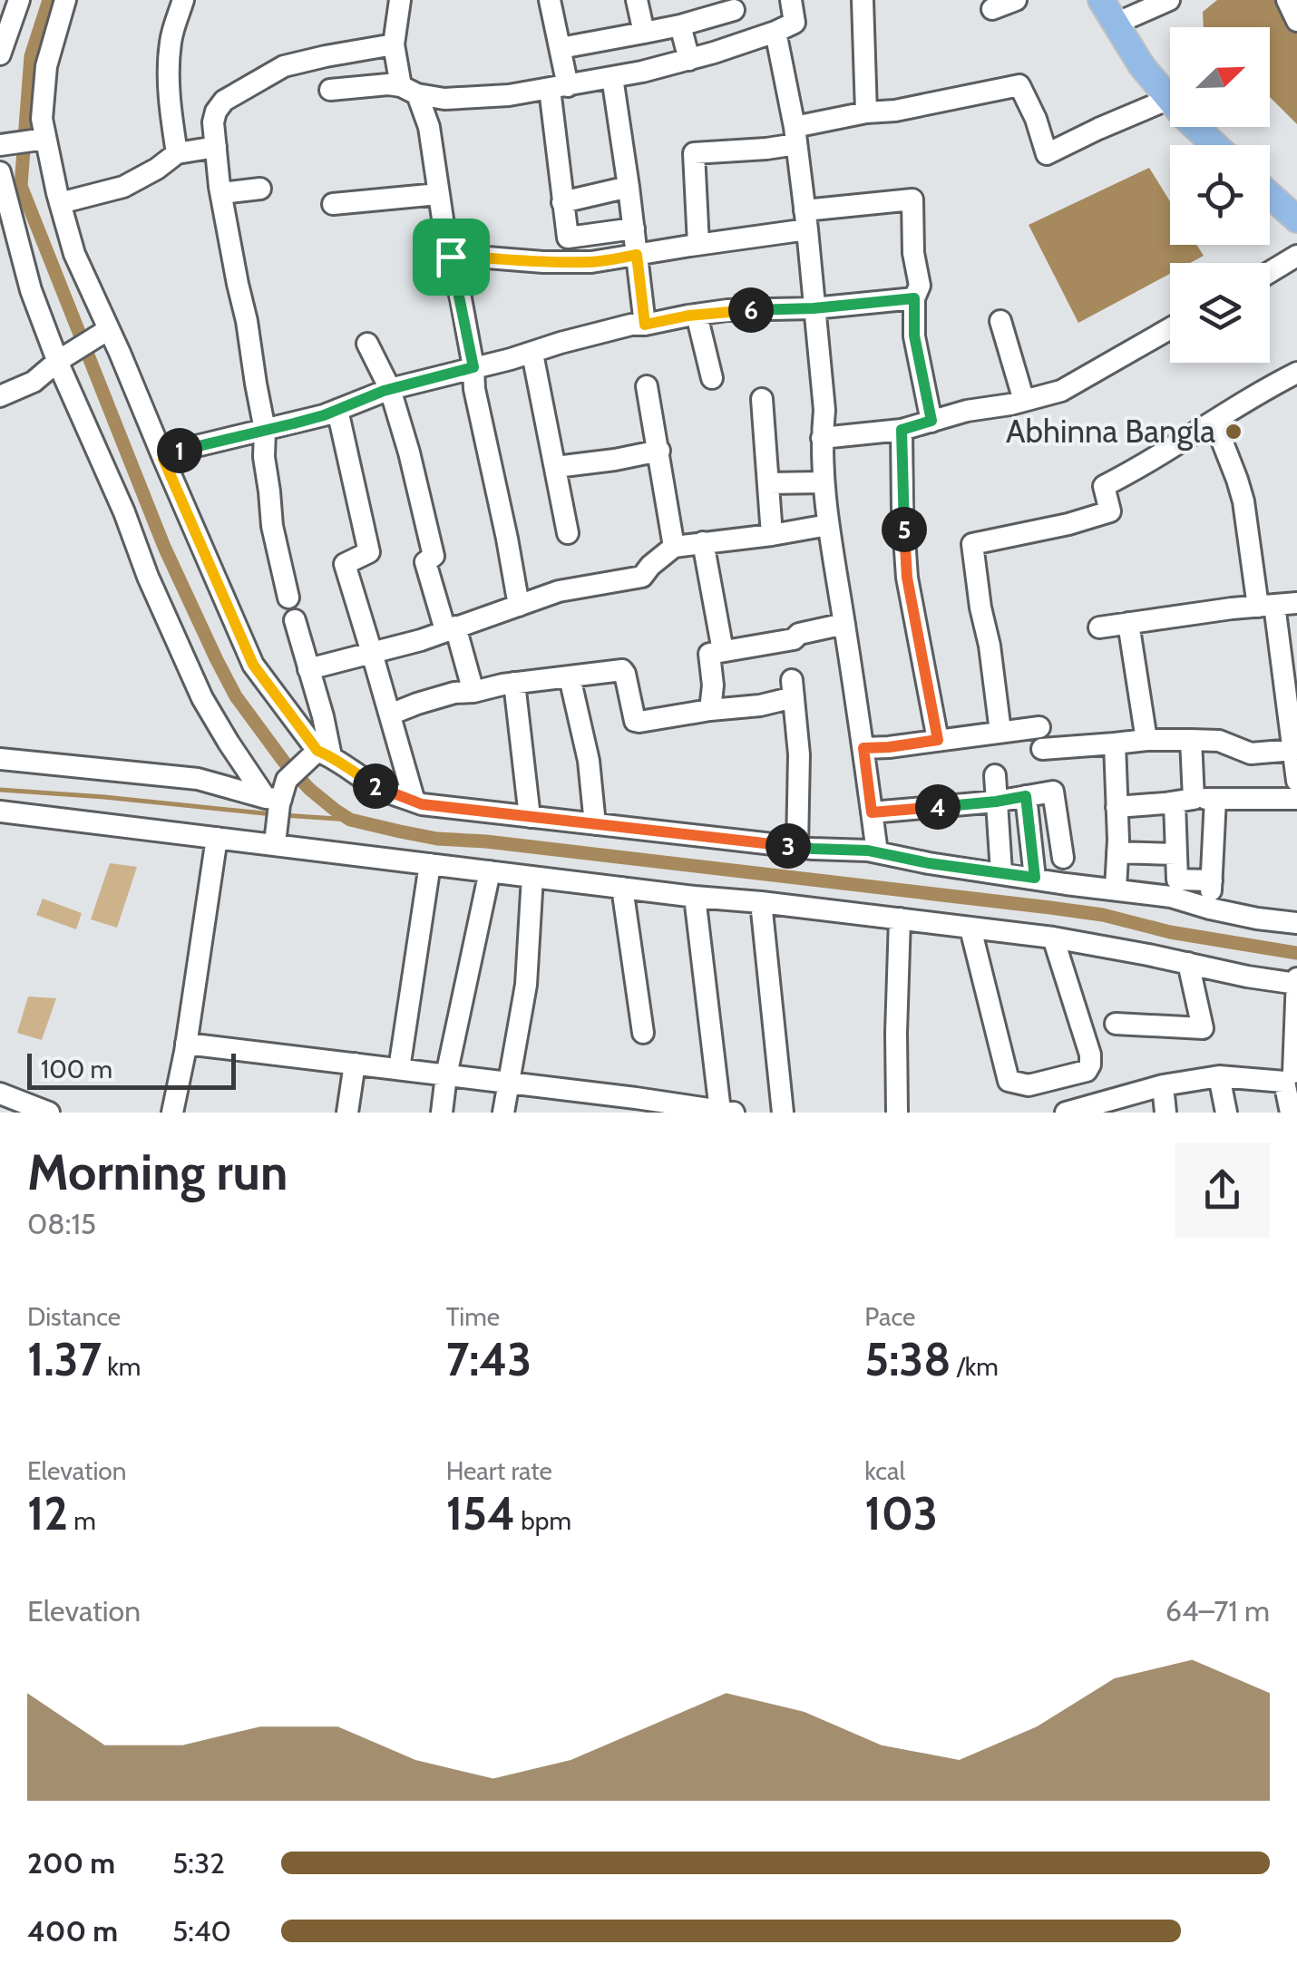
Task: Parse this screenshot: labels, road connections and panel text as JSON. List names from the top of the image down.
{
  "places": ["Abhinna Bangla"],
  "scale_bar": "100 m",
  "north": "top right",
  "page": {
    "pins": [
      "6",
      "1",
      "5",
      "2",
      "4",
      "3"
    ],
    "scale": "100 m",
    "heading": ["Morning run", "08:15"],
    "stats": [
      ["Distance", "1.37 km"],
      ["Time", "7:43"],
      ["Pace", "5:38 /km"],
      ["Elevation", "12 m"],
      ["Heart rate", "154 bpm"],
      ["kcal", "103"]
    ],
    "chart": ["Elevation", "64–71 m"],
    "list": [
      {
        "name": "200 m",
        "note": "5:32"
      },
      {
        "name": "400 m",
        "note": "5:40"
      }
    ]
  }
}
